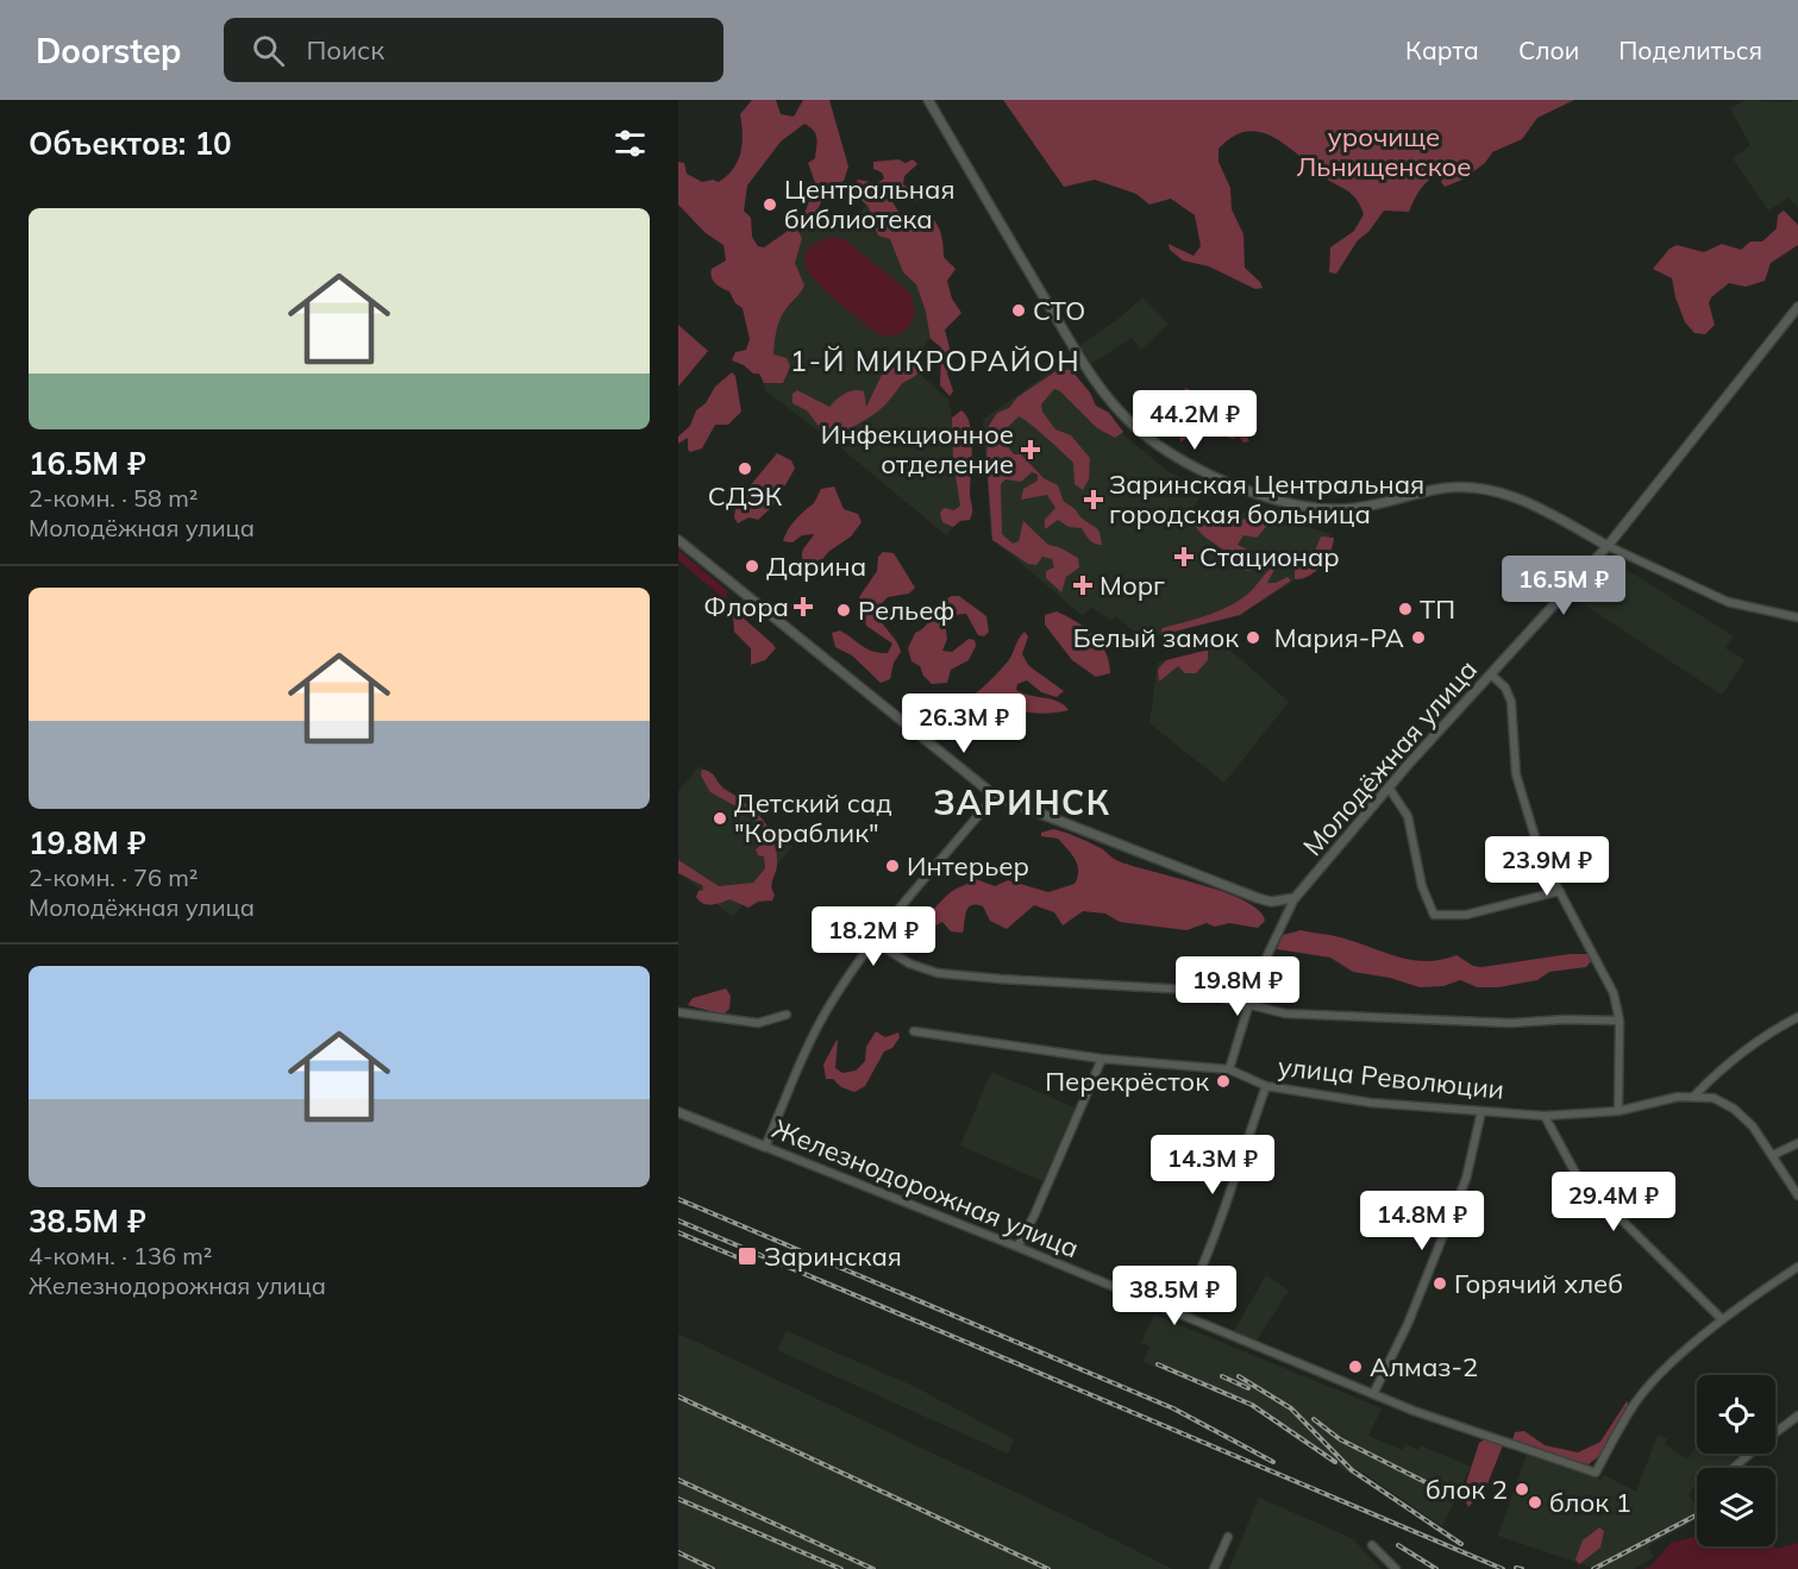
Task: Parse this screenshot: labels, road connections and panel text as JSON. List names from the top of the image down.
{
  "streets": {
    "street": ["Молодёжная улица", "улица Революции", "Железнодорожная улица"]
  },
  "crossings": [
    ["Молодёжная улица", "улица Революции"]
  ],
  "districts": ["1-Й МИКРОРАЙОН", "ЗАРИНСК"],
  "parks": ["урочище Льнищенское"],
  "places": {
    "other": [
      "Центральная библиотека",
      "СТО",
      "СДЭК",
      "Дарина",
      "ТП",
      "Рельеф",
      "Белый замок",
      "Мария-РА",
      "Детский сад \"Кораблик\"",
      "Интерьер",
      "Перекрёсток",
      "Горячий хлеб",
      "Алмаз-2",
      "блок 2",
      "блок 1"
    ],
    "health": [
      "Инфекционное отделение",
      "Заринская Центральная городская больница",
      "Стационар",
      "Морг",
      "Флора"
    ],
    "transit": ["Заринская"]
  },
  "page": {
    "header": "Doorstep",
    "search": "Поиск",
    "nav": ["Карта", "Слои", "Поделиться"],
    "heading": "Объектов: 10",
    "list": [
      {
        "name": "16.5M ₽",
        "note": "2-комн. · 58 m² · Молодёжная улица"
      },
      {
        "name": "19.8M ₽",
        "note": "2-комн. · 76 m² · Молодёжная улица"
      },
      {
        "name": "38.5M ₽",
        "note": "4-комн. · 136 m² · Железнодорожная улица"
      }
    ],
    "price": [
      "44.2M ₽",
      "16.5M ₽",
      "26.3M ₽",
      "23.9M ₽",
      "18.2M ₽",
      "19.8M ₽",
      "14.3M ₽",
      "29.4M ₽",
      "14.8M ₽",
      "38.5M ₽"
    ]
  }
}
